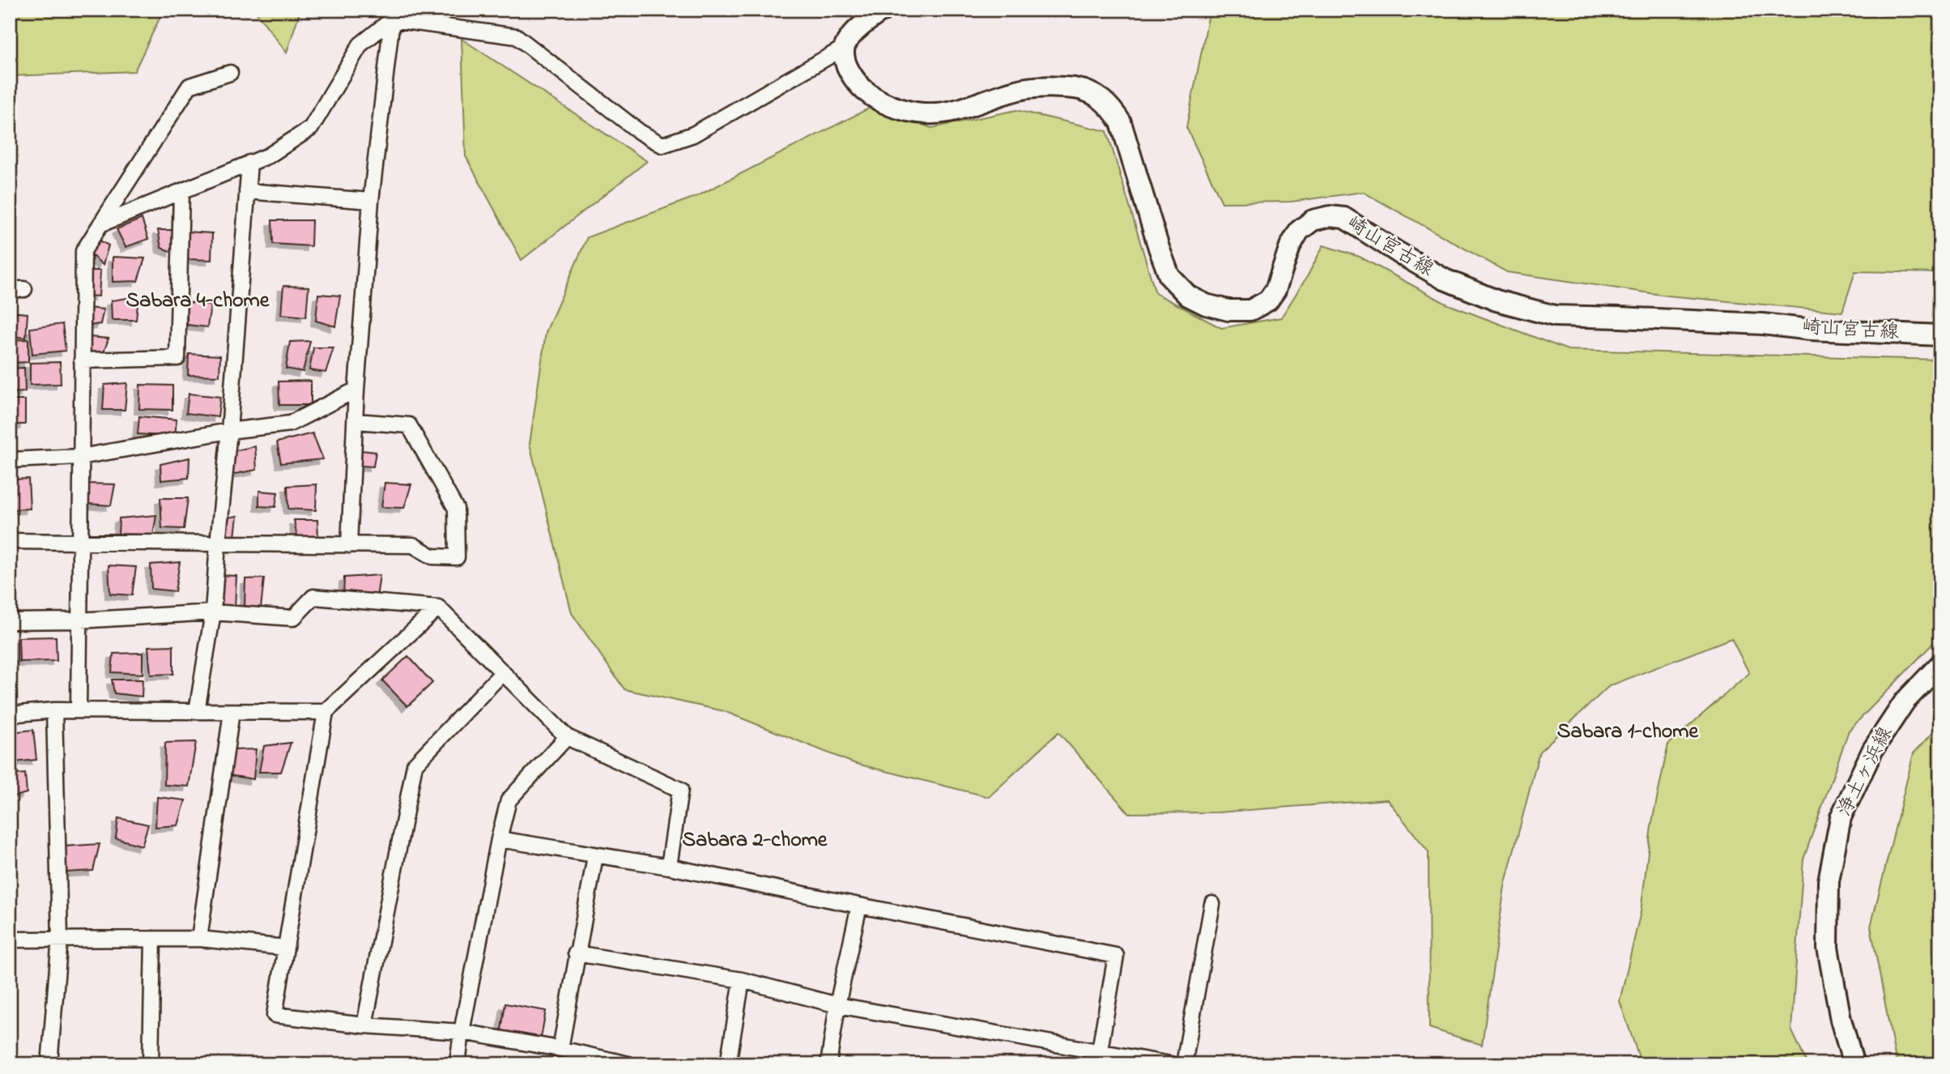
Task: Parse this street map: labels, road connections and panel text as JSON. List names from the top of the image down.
{
  "streets": {
    "main road": ["崎山宮古線", "浄土ヶ浜線"]
  },
  "districts": ["Sabara 4-chome", "Sabara 1-chome", "Sabara 2-chome"]
}
